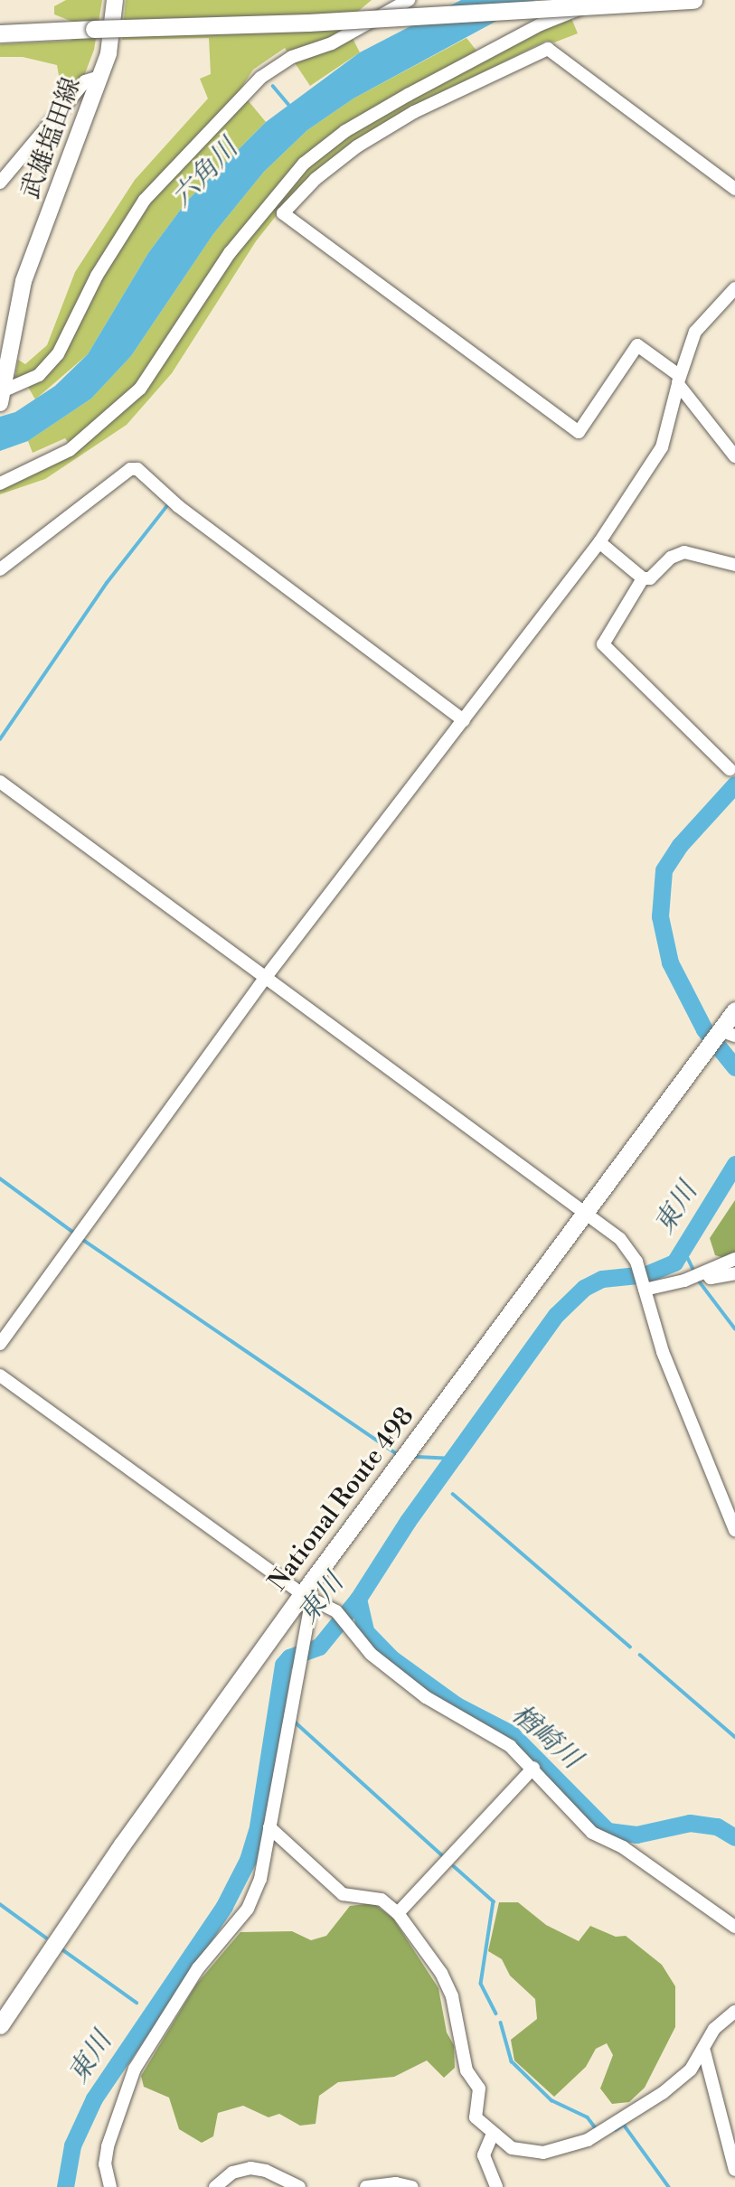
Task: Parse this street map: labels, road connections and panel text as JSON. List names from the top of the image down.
{
  "streets": {
    "highway": ["National Route 498"],
    "main road": ["武雄塩田線"]
  },
  "water": ["六角川", "東川", "楢崎川"]
}
